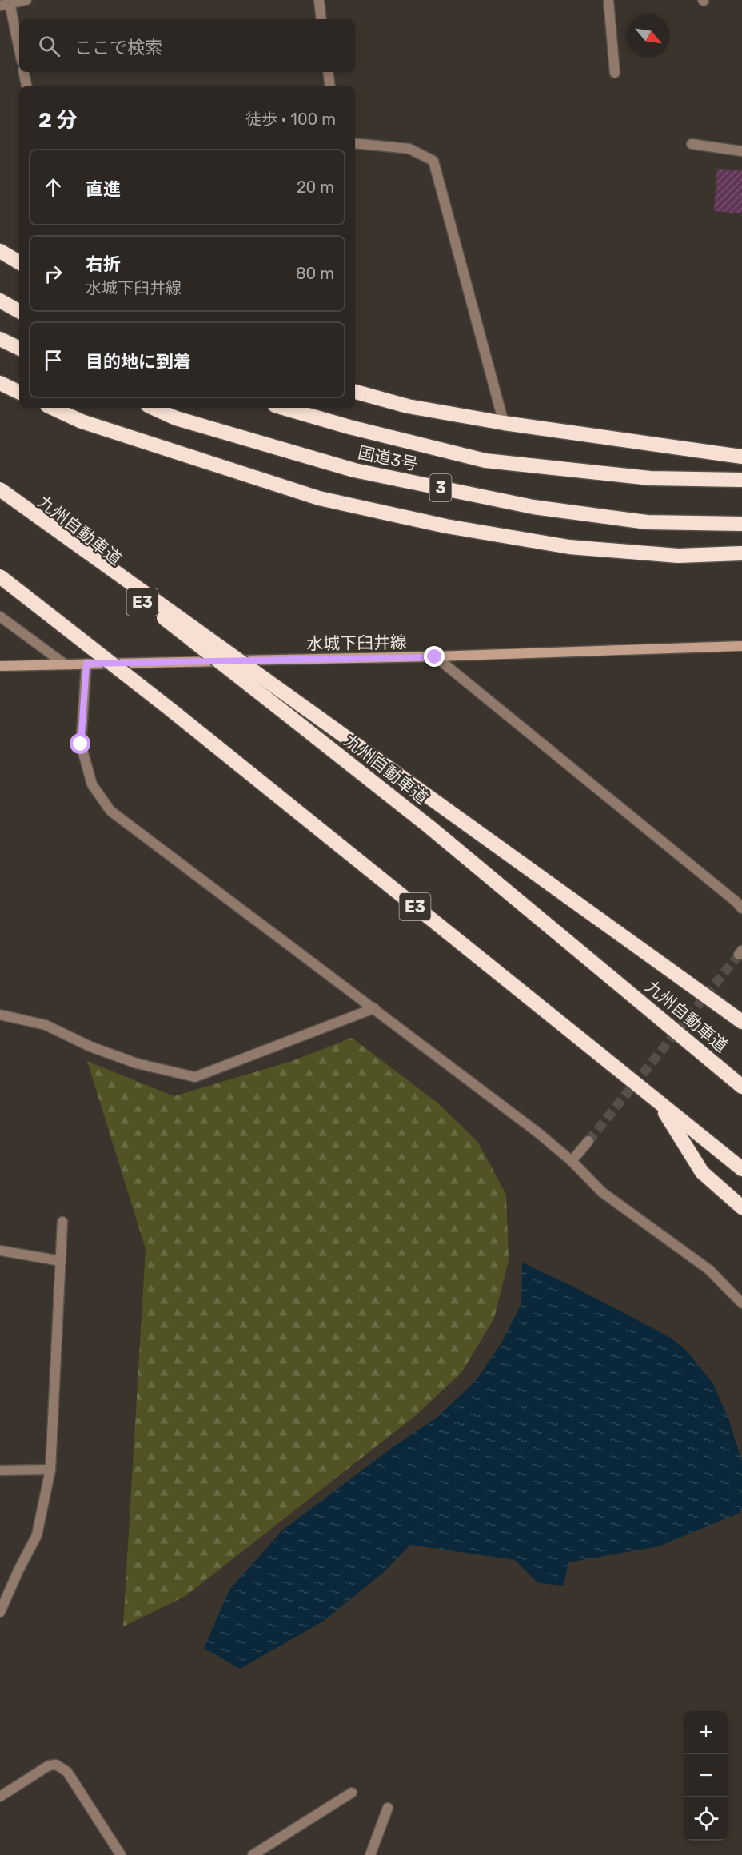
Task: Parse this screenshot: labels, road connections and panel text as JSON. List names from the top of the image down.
{
  "streets": {
    "highway": [
      "国道3号",
      "3",
      "九州自動車道",
      "E3"
    ],
    "main road": ["水城下臼井線"]
  },
  "north": "bottom right",
  "page": {
    "search": "ここで検索",
    "heading": ["2 分", "徒歩 · 100 m"],
    "list": [
      ["直進", "20 m"],
      ["右折", "水城下臼井線", "80 m"],
      "目的地に到着"
    ],
    "map_buttons": ["+", "−"]
  }
}
